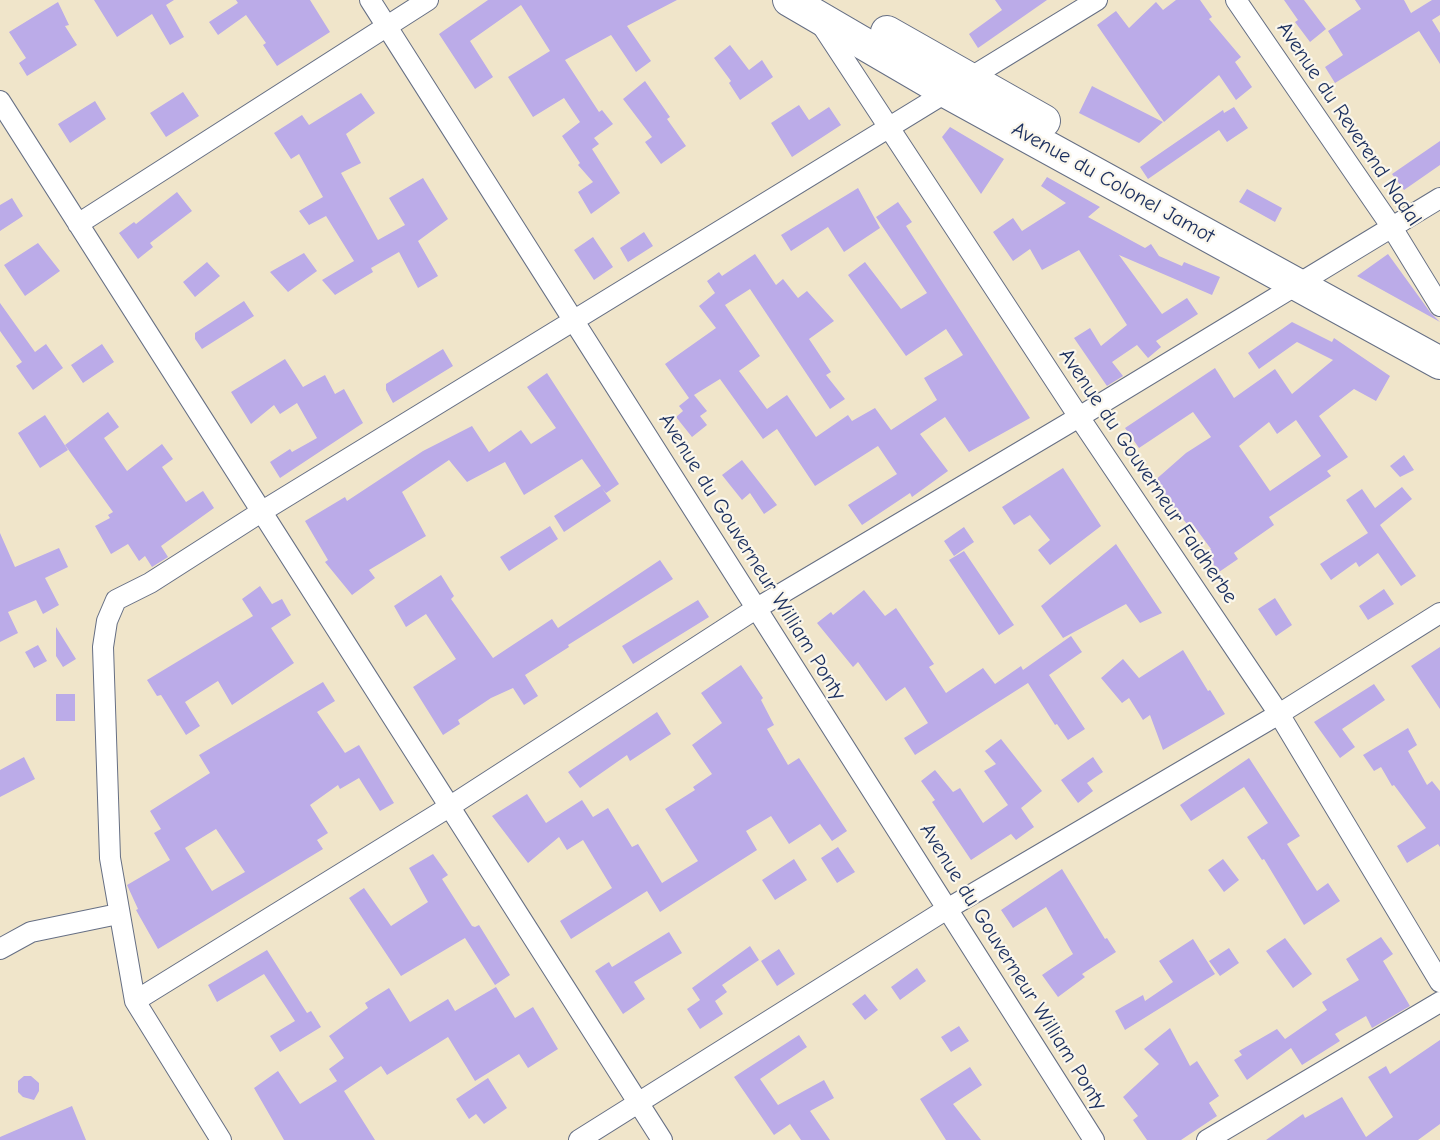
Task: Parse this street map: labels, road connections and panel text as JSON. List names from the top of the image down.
{
  "streets": {
    "main road": ["Avenue du Colonel Jamot"],
    "street": ["Avenue du Reverend Nadal", "Avenue du Gouverneur Faidherbe", "Avenue du Gouverneur William Ponty"]
  },
  "crossings": [
    ["Avenue du Colonel Jamot", "Avenue du Gouverneur Faidherbe"]
  ]
}
